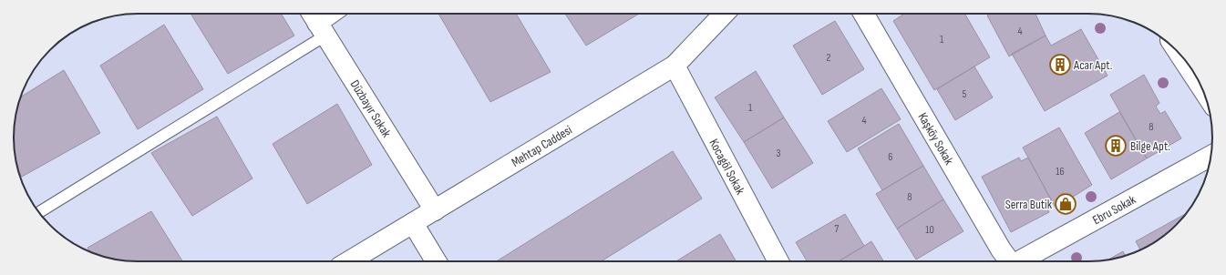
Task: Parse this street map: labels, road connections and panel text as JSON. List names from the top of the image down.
{
  "streets": {
    "street": [
      "Düzbayır Sokak",
      "Kaşköy Sokak",
      "Mehtap Caddesi",
      "Kocagöl Sokak",
      "Ebru Sokak"
    ]
  },
  "crossings": [
    ["Düzbayır Sokak", "Mehtap Caddesi"],
    ["Mehtap Caddesi", "Kocagöl Sokak"]
  ],
  "places": {
    "building": ["Acar Apt.", "Bilge Apt."],
    "shop": ["Serra Butik"]
  },
  "house_numbers": [
    "4",
    "1",
    "2",
    "5",
    "1",
    "4",
    "8",
    "3",
    "6",
    "16",
    "8",
    "7",
    "10"
  ]
}
